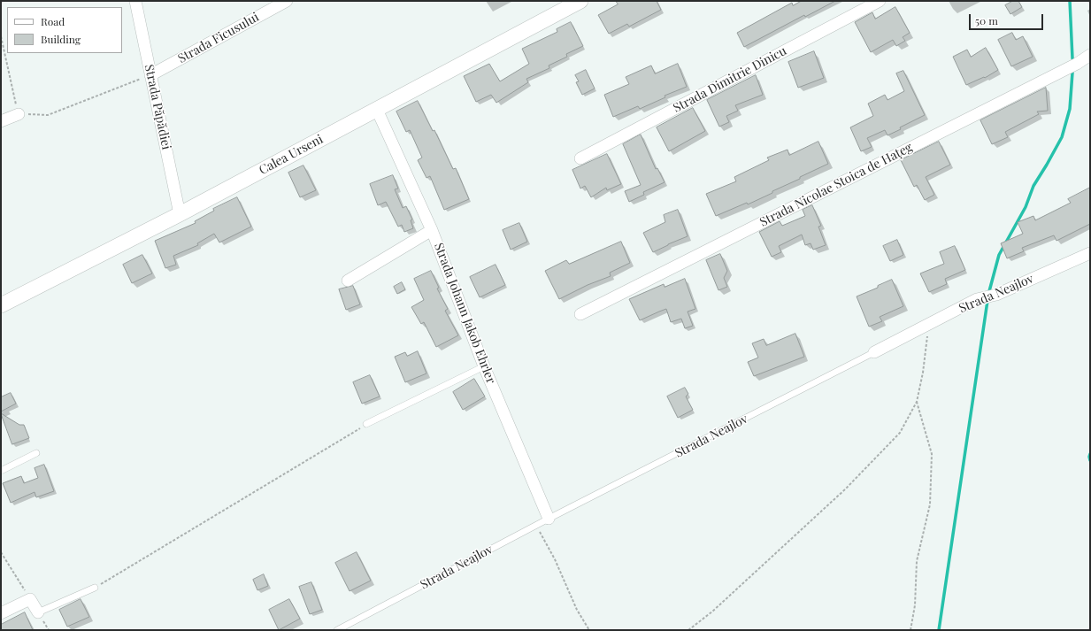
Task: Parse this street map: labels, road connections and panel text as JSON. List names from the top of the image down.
{
  "streets": {
    "street": [
      "Strada Ficusului",
      "Strada Dimitrie Dinicu",
      "Strada Păpădiei",
      "Calea Urseni",
      "Strada Nicolae Stoica de Hațeg",
      "Strada Neajlov",
      "Strada Johann Jakob Ehrler"
    ]
  },
  "crossings": [
    ["Strada Ficusului", "Strada Păpădiei"],
    ["Strada Păpădiei", "Calea Urseni"],
    ["Calea Urseni", "Strada Johann Jakob Ehrler"],
    ["Strada Neajlov", "Strada Johann Jakob Ehrler"]
  ],
  "legend": ["Road", "Building"],
  "scale_bar": "50 m"
}
